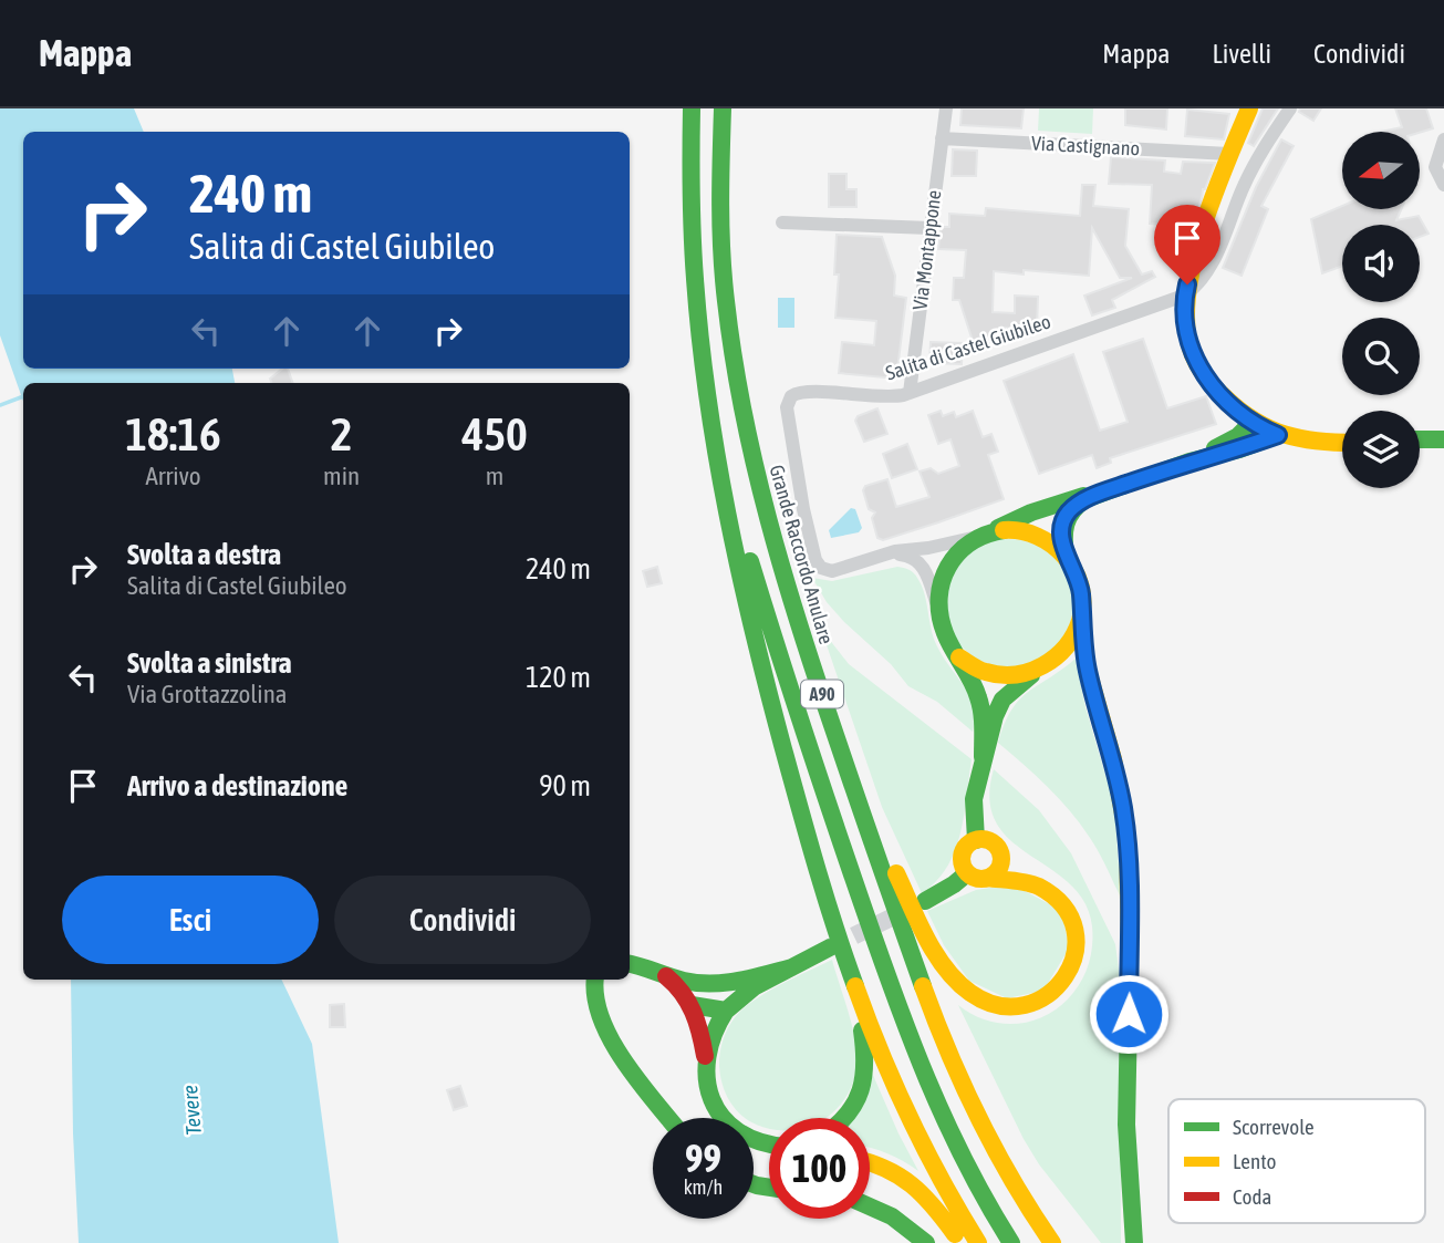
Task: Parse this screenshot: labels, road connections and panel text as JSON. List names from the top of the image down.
{
  "streets": {
    "main road": ["Salita di Castel Giubileo", "Grande Raccordo Anulare", "A90"],
    "street": ["Via Castignano", "Via Montappone"]
  },
  "crossings": [
    ["Via Castignano", "Via Montappone"],
    ["Via Montappone", "Salita di Castel Giubileo"]
  ],
  "water": ["Tevere"],
  "legend": ["Scorrevole", "Lento", "Coda"],
  "north": "left",
  "page": {
    "header": "Mappa",
    "nav": ["Mappa", "Livelli", "Condividi"],
    "turn": ["240 m", "Salita di Castel Giubileo"],
    "eta": [
      "18:16",
      "Arrivo",
      "2",
      "min",
      "450",
      "m"
    ],
    "list": [
      {
        "name": "Svolta a destra",
        "note": "Salita di Castel Giubileo",
        "value": "240 m"
      },
      {
        "name": "Svolta a sinistra",
        "note": "Via Grottazzolina",
        "value": "120 m"
      },
      {
        "name": "Arrivo a destinazione",
        "value": "90 m"
      }
    ],
    "buttons": ["Esci", "Condividi"],
    "speed": "99 km/h",
    "limit": "100"
  }
}
